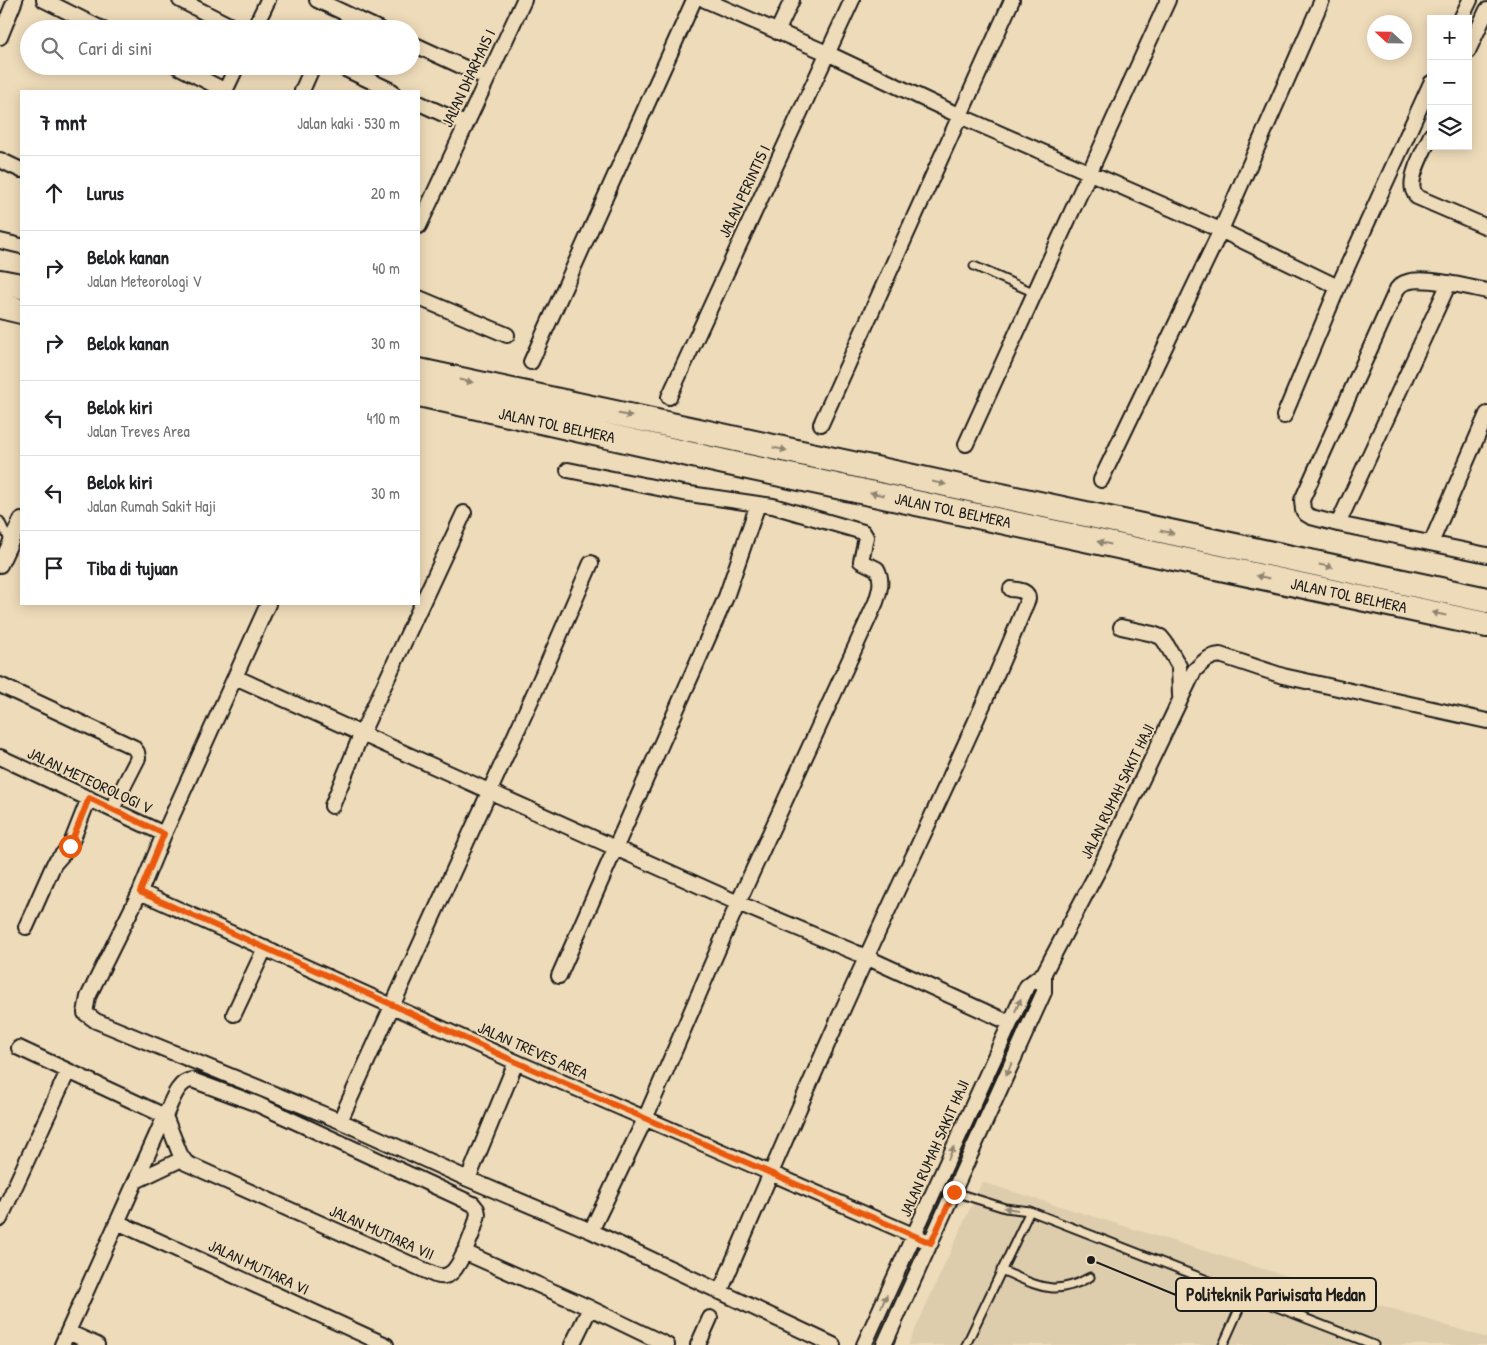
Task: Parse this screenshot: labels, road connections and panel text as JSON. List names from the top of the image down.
{
  "streets": {
    "highway": ["JALAN TOL BELMERA"],
    "street": [
      "JALAN DHARMAIS I",
      "JALAN PERINTIS I",
      "JALAN METEOROLOGI V",
      "JALAN RUMAH SAKIT HAJI",
      "JALAN TREVES AREA",
      "JALAN MUTIARA VII",
      "JALAN MUTIARA VI"
    ]
  },
  "crossings": [
    ["JALAN RUMAH SAKIT HAJI", "JALAN TREVES AREA"]
  ],
  "places": ["Politeknik Pariwisata Medan"],
  "north": "left",
  "page": {
    "map_buttons": ["+", "−"],
    "search": "Cari di sini",
    "heading": ["7 mnt", "Jalan kaki · 530 m"],
    "list": [
      ["Lurus", "20 m"],
      ["Belok kanan", "Jalan Meteorologi V", "40 m"],
      ["Belok kanan", "30 m"],
      ["Belok kiri", "Jalan Treves Area", "410 m"],
      ["Belok kiri", "Jalan Rumah Sakit Haji", "30 m"],
      "Tiba di tujuan"
    ]
  }
}
